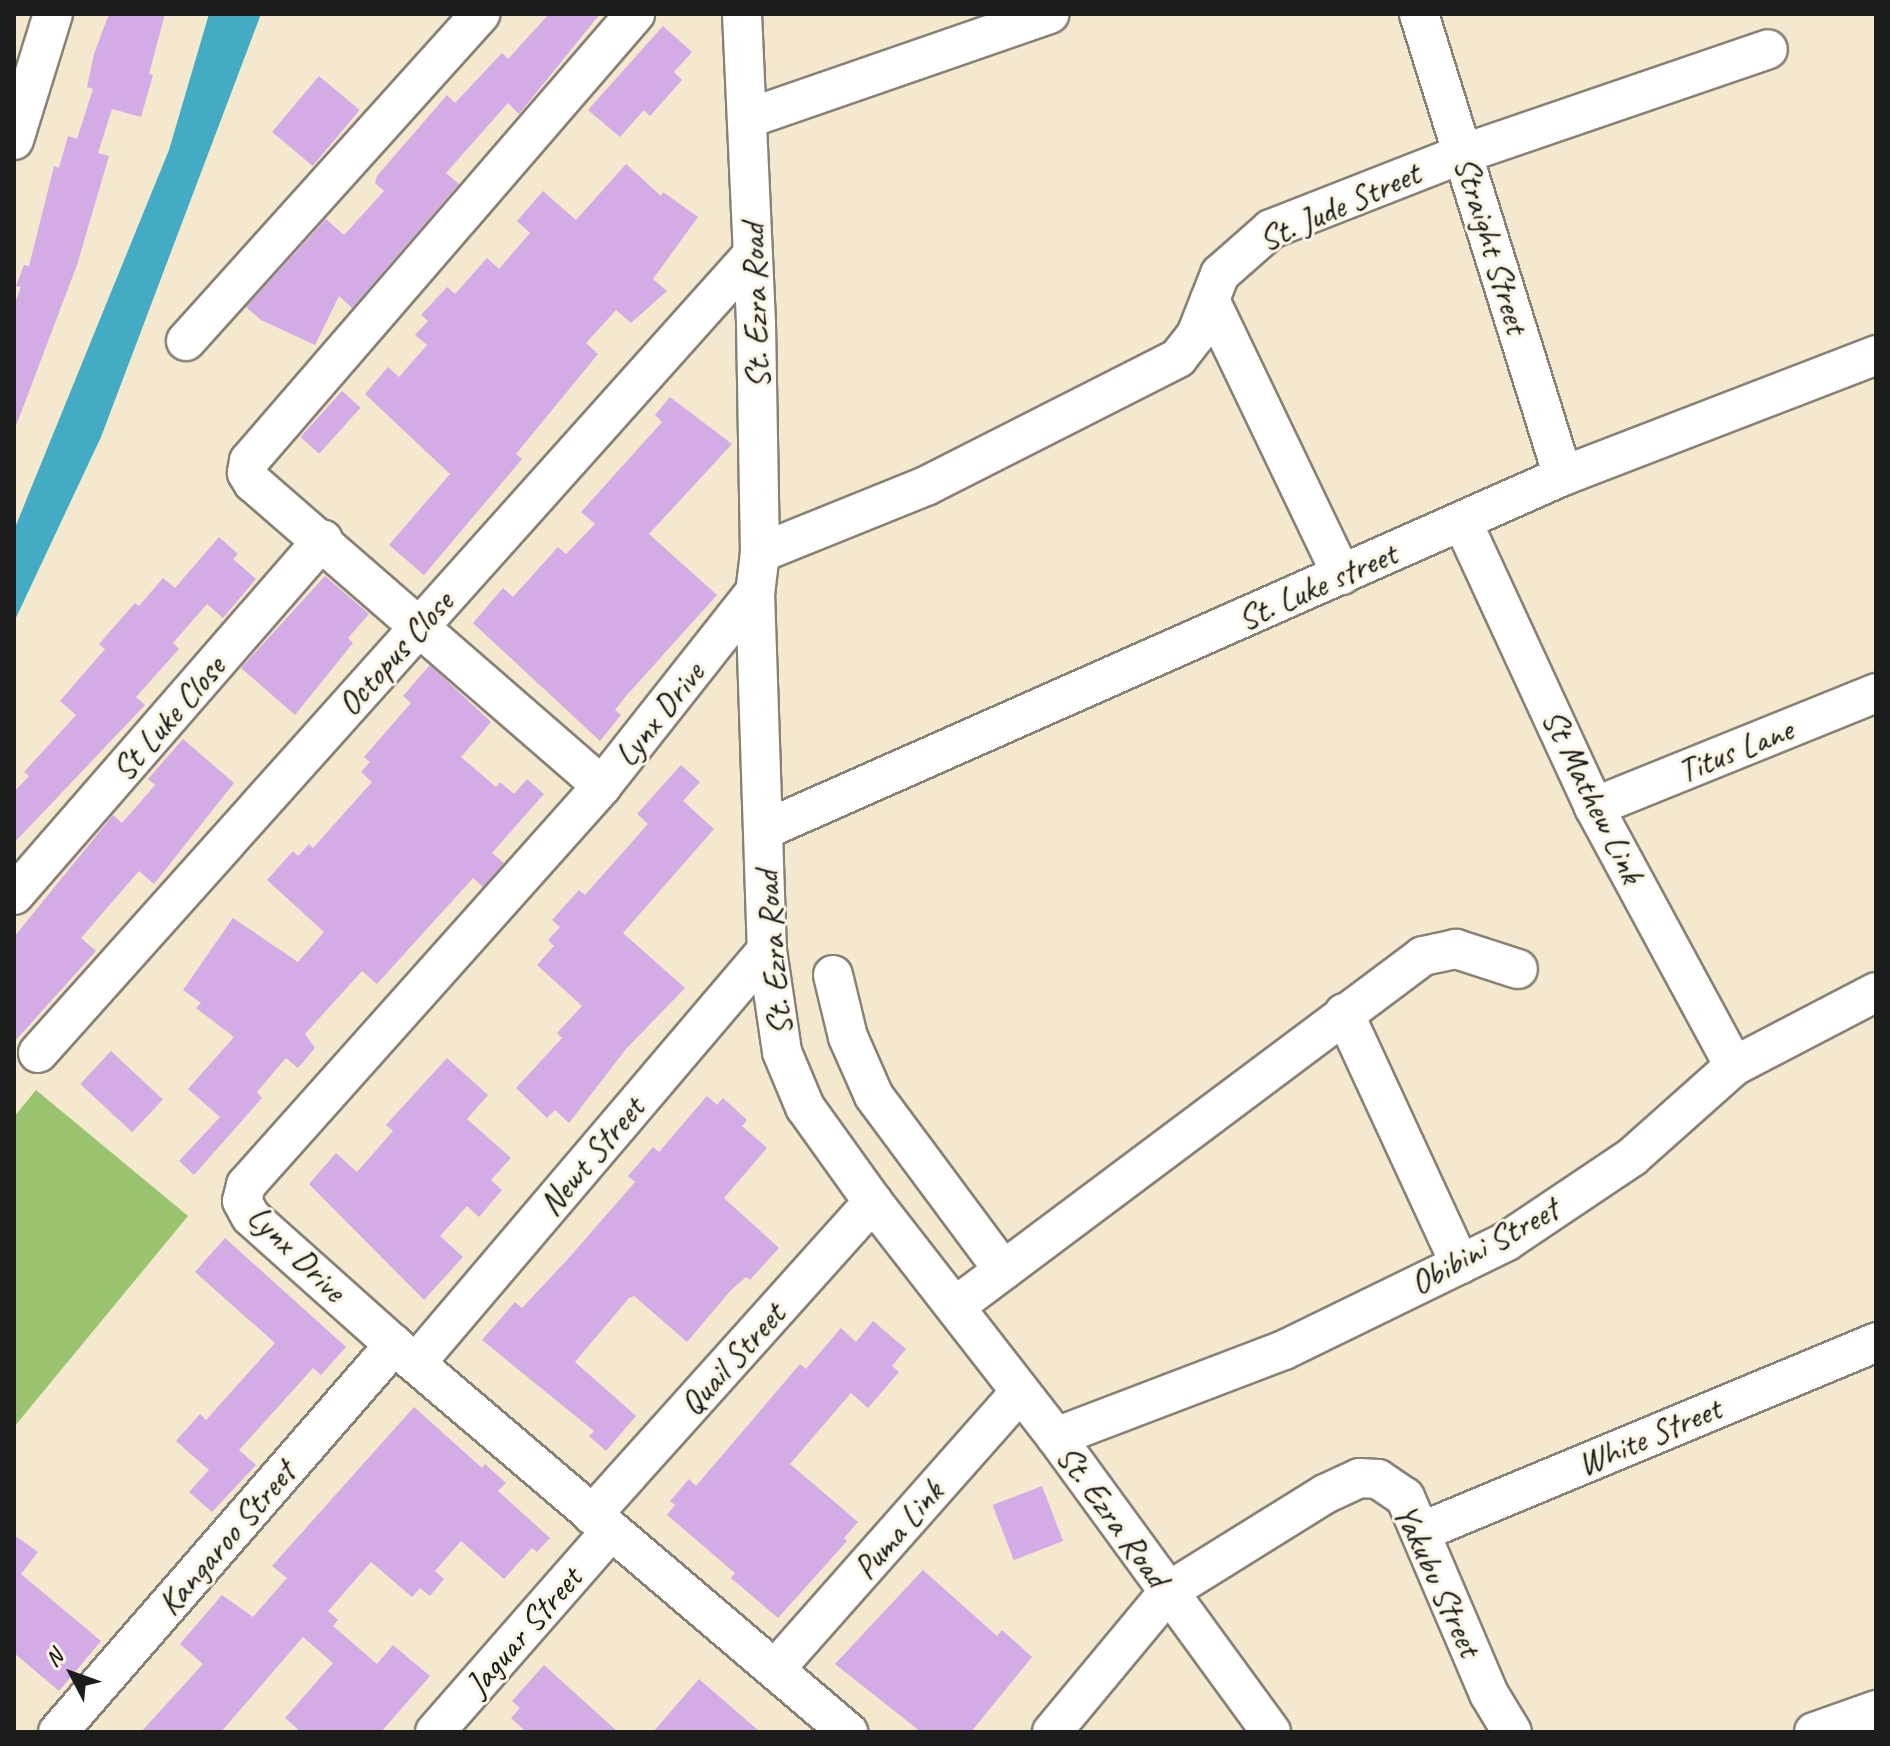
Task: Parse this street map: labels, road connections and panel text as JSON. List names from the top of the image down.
{
  "streets": {
    "street": [
      "St. Jude Street",
      "Straight Street",
      "St. Ezra Road",
      "St. Luke street",
      "Octopus Close",
      "Lynx Drive",
      "St Luke Close",
      "Titus Lane",
      "St Mathew Link",
      "Newt Street",
      "Obibini Street",
      "Quail Street",
      "White Street",
      "Puma Link",
      "Kangaroo Street",
      "Yakubu Street",
      "Jaguar Street"
    ]
  },
  "crossings": [
    ["St. Jude Street", "Straight Street"],
    ["St. Jude Street", "St. Ezra Road"],
    ["Straight Street", "St. Luke street"],
    ["St. Ezra Road", "St. Luke street"],
    ["St. Ezra Road", "Octopus Close"],
    ["St. Ezra Road", "Lynx Drive"],
    ["St. Ezra Road", "Newt Street"],
    ["St. Ezra Road", "Obibini Street"],
    ["St. Ezra Road", "Quail Street"],
    ["St. Ezra Road", "Puma Link"],
    ["St. Ezra Road", "Yakubu Street"],
    ["St. Luke street", "St Mathew Link"],
    ["Lynx Drive", "Newt Street"],
    ["Lynx Drive", "Quail Street"],
    ["Lynx Drive", "Puma Link"],
    ["Lynx Drive", "Kangaroo Street"],
    ["Lynx Drive", "Jaguar Street"],
    ["Titus Lane", "St Mathew Link"],
    ["St Mathew Link", "Obibini Street"],
    ["Newt Street", "Kangaroo Street"],
    ["Quail Street", "Jaguar Street"],
    ["White Street", "Yakubu Street"]
  ],
  "north": "top left"
}
